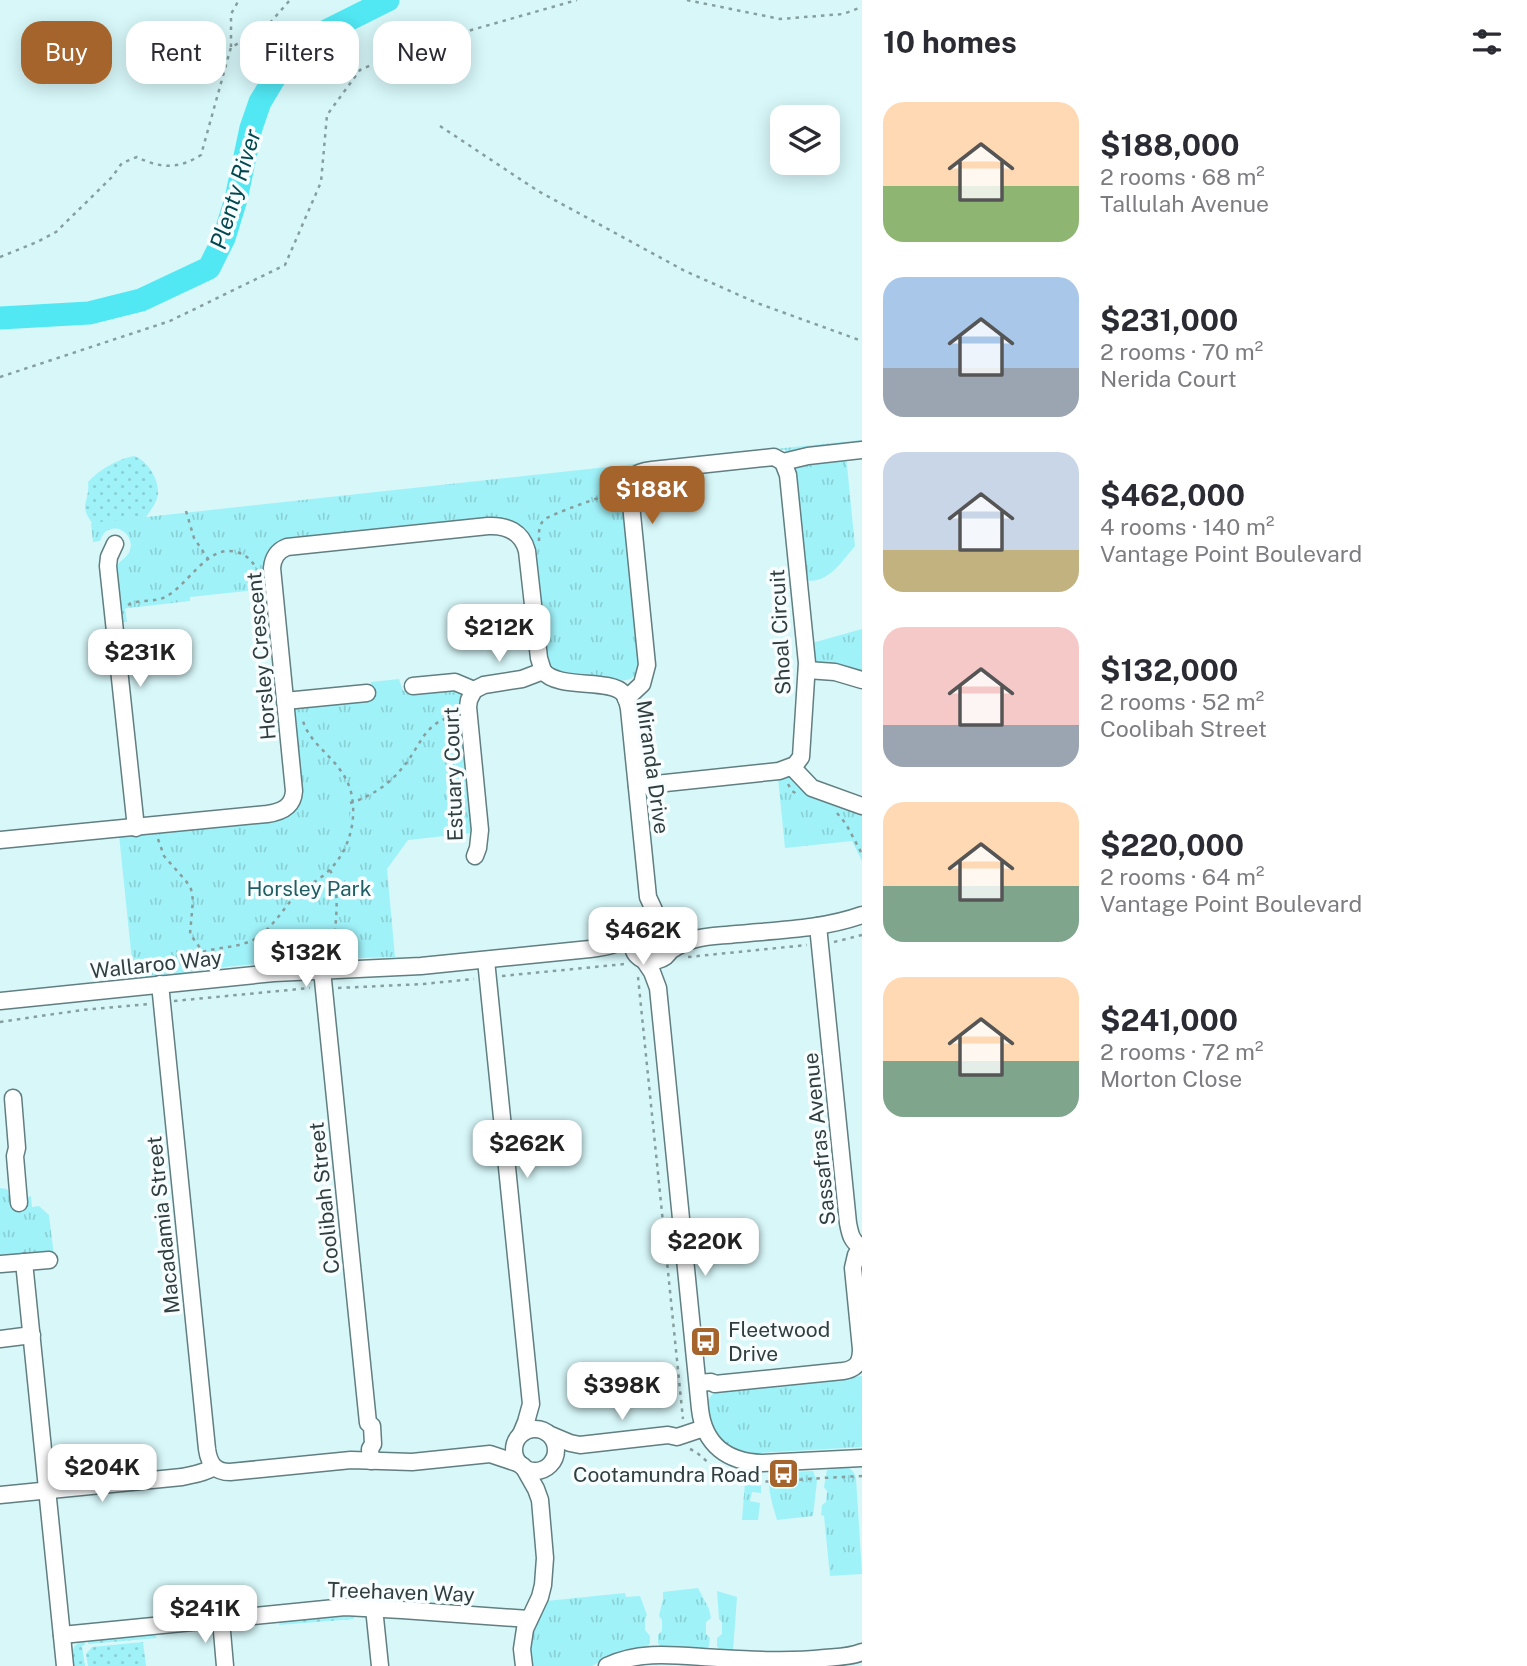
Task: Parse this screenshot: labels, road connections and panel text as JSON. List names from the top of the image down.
{
  "streets": {
    "street": [
      "Shoal Circuit",
      "Horsley Crescent",
      "Miranda Drive",
      "Estuary Court",
      "Wallaroo Way",
      "Sassafras Avenue",
      "Coolibah Street",
      "Macadamia Street",
      "Treehaven Way"
    ]
  },
  "crossings": [
    ["Miranda Drive", "Wallaroo Way"],
    ["Wallaroo Way", "Coolibah Street"],
    ["Wallaroo Way", "Macadamia Street"]
  ],
  "water": ["Plenty River"],
  "parks": ["Horsley Park"],
  "places": {
    "bus stop": ["Fleetwood Drive", "Cootamundra Road"]
  },
  "page": {
    "heading": "10 homes",
    "chip": [
      "Buy",
      "Rent",
      "Filters",
      "New"
    ],
    "list": [
      {
        "name": "$188,000",
        "note": "2 rooms · 68 m² · Tallulah Avenue"
      },
      {
        "name": "$231,000",
        "note": "2 rooms · 70 m² · Nerida Court"
      },
      {
        "name": "$462,000",
        "note": "4 rooms · 140 m² · Vantage Point Boulevard"
      },
      {
        "name": "$132,000",
        "note": "2 rooms · 52 m² · Coolibah Street"
      },
      {
        "name": "$220,000",
        "note": "2 rooms · 64 m² · Vantage Point Boulevard"
      },
      {
        "name": "$241,000",
        "note": "2 rooms · 72 m² · Morton Close"
      }
    ],
    "price": [
      "$188K",
      "$212K",
      "$231K",
      "$462K",
      "$132K",
      "$262K",
      "$220K",
      "$398K",
      "$204K",
      "$241K"
    ]
  }
}
